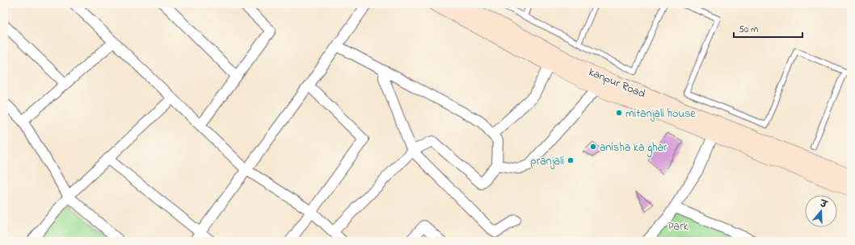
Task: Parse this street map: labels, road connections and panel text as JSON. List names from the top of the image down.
{
  "streets": {
    "street": ["kanpur Road"]
  },
  "parks": ["Park"],
  "places": ["mitanjali house", "anisha ka ghar", "pranjali"],
  "scale_bar": "50 m",
  "north": "top"
}
